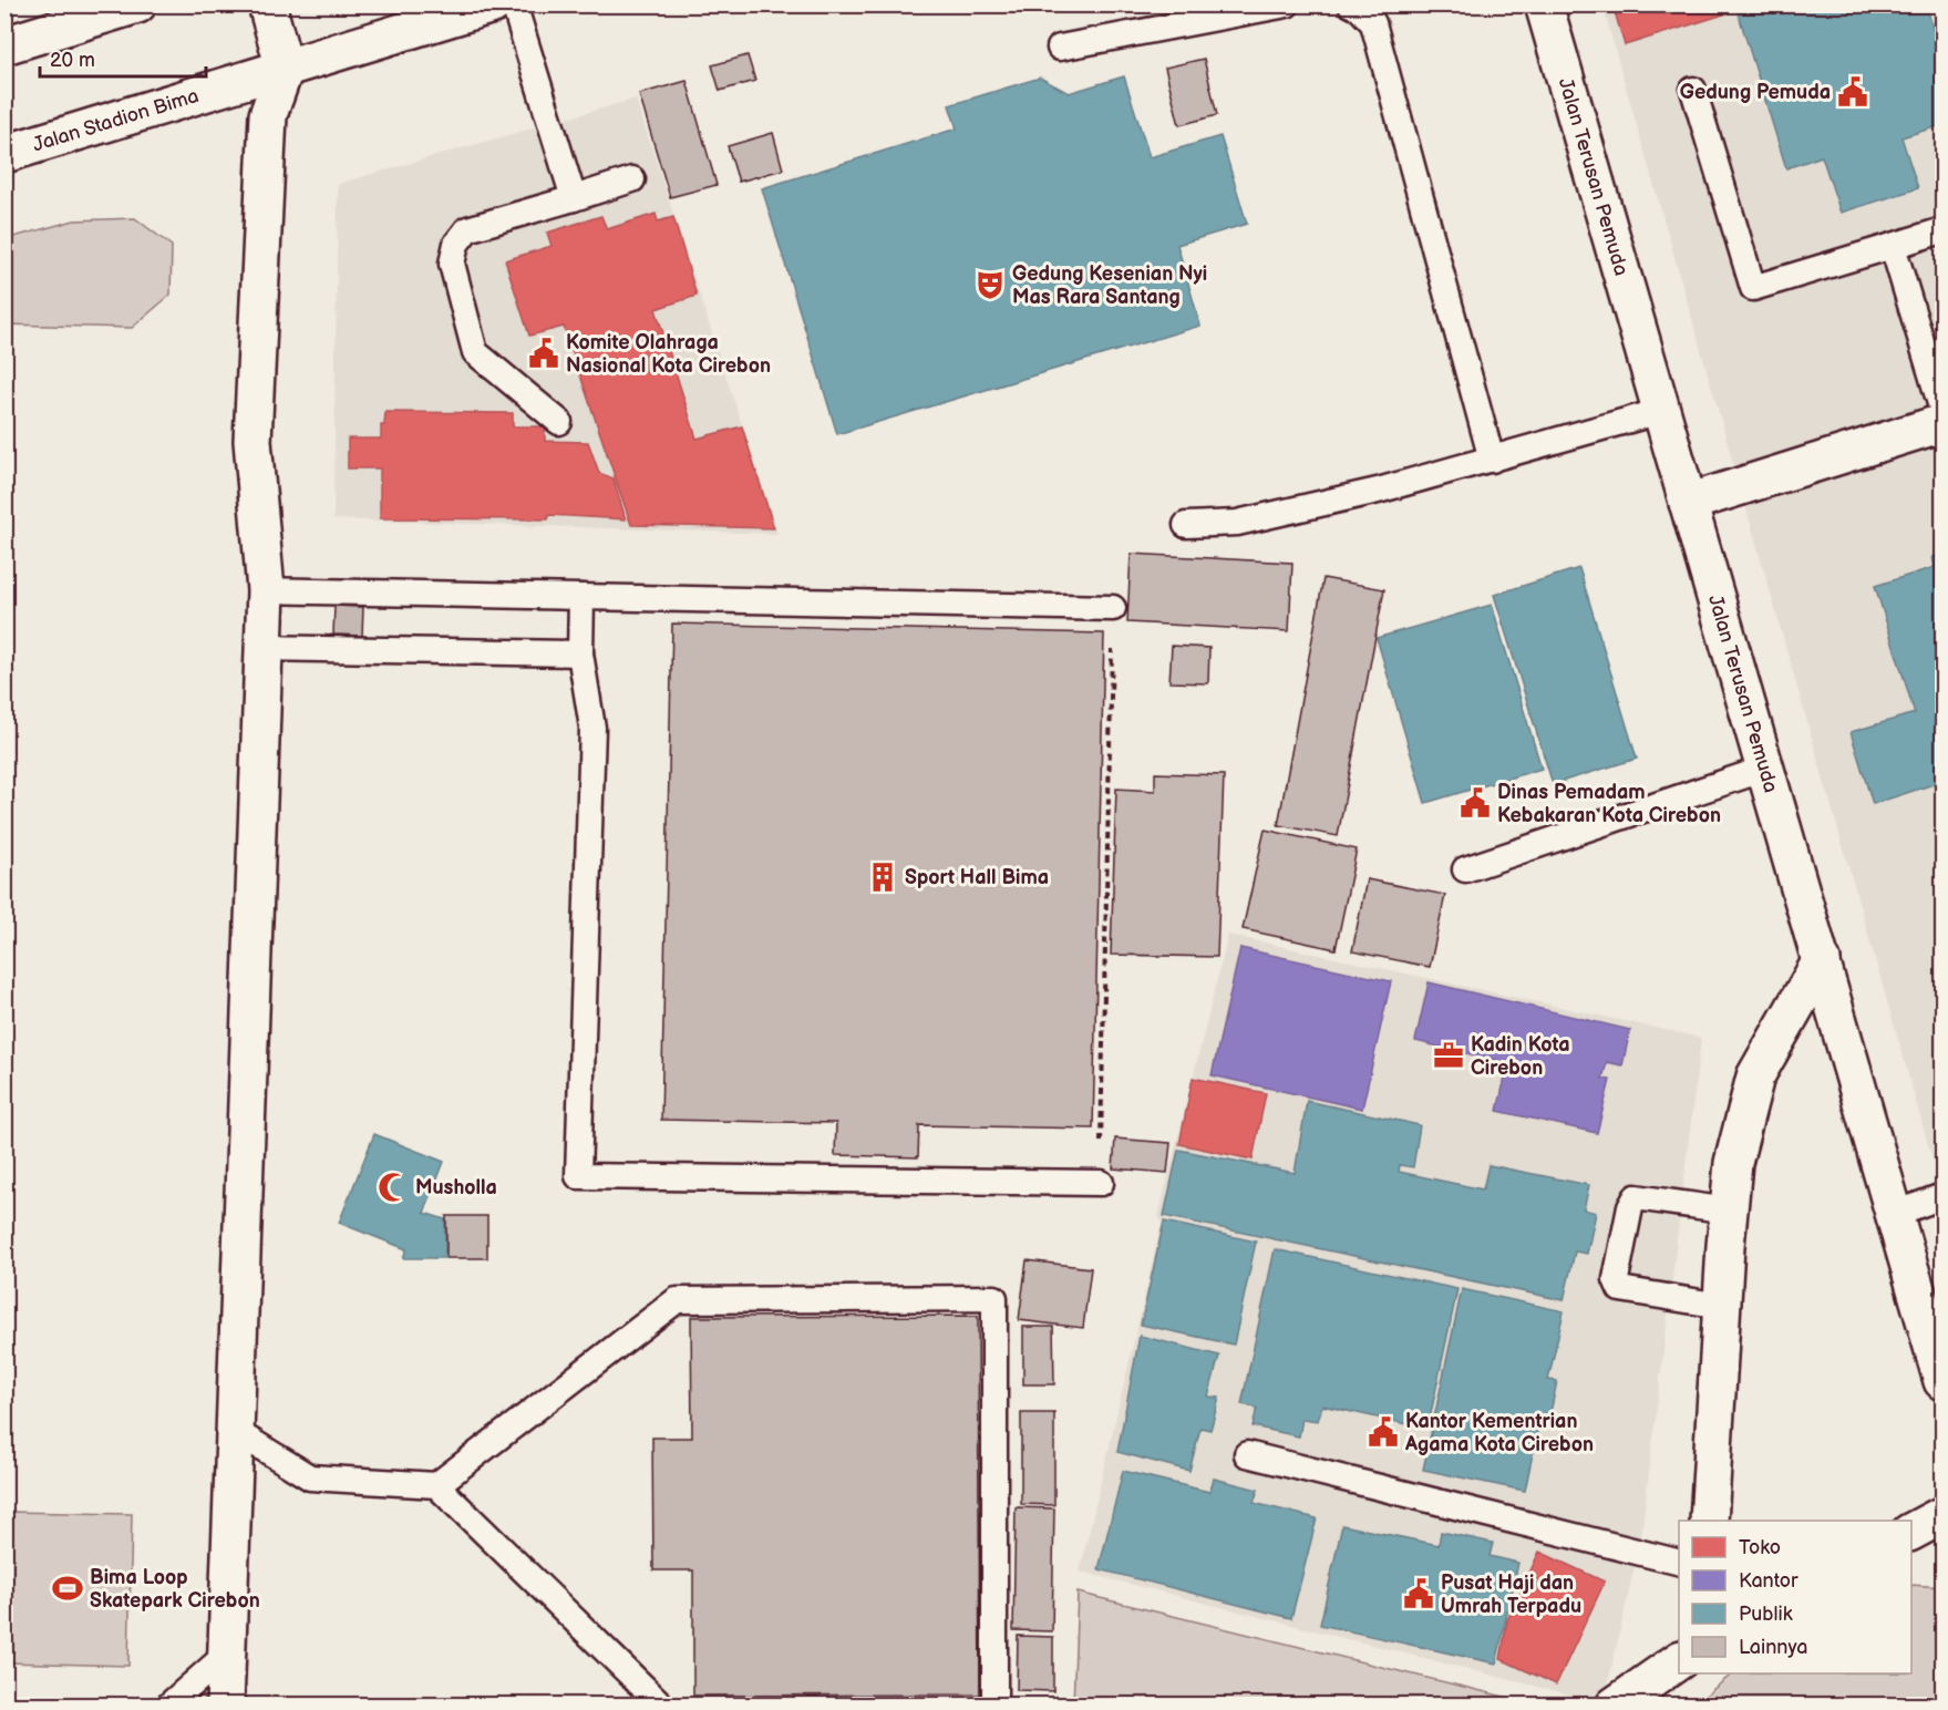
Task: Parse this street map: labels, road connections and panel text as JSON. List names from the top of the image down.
{
  "streets": {
    "street": ["Jalan Stadion Bima", "Jalan Terusan Pemuda"]
  },
  "places": {
    "public building": [
      "Gedung Pemuda",
      "Komite Olahraga Nasional Kota Cirebon",
      "Dinas Pemadam Kebakaran Kota Cirebon",
      "Kantor Kementrian Agama Kota Cirebon",
      "Pusat Haji dan Umrah Terpadu"
    ],
    "theatre": ["Gedung Kesenian Nyi Mas Rara Santang"],
    "building": ["Sport Hall Bima"],
    "office": ["Kadin Kota Cirebon"],
    "mosque": ["Musholla"],
    "sports": ["Bima Loop Skatepark Cirebon"]
  },
  "legend": [
    "Toko",
    "Kantor",
    "Publik",
    "Lainnya"
  ],
  "scale_bar": "20 m"
}
